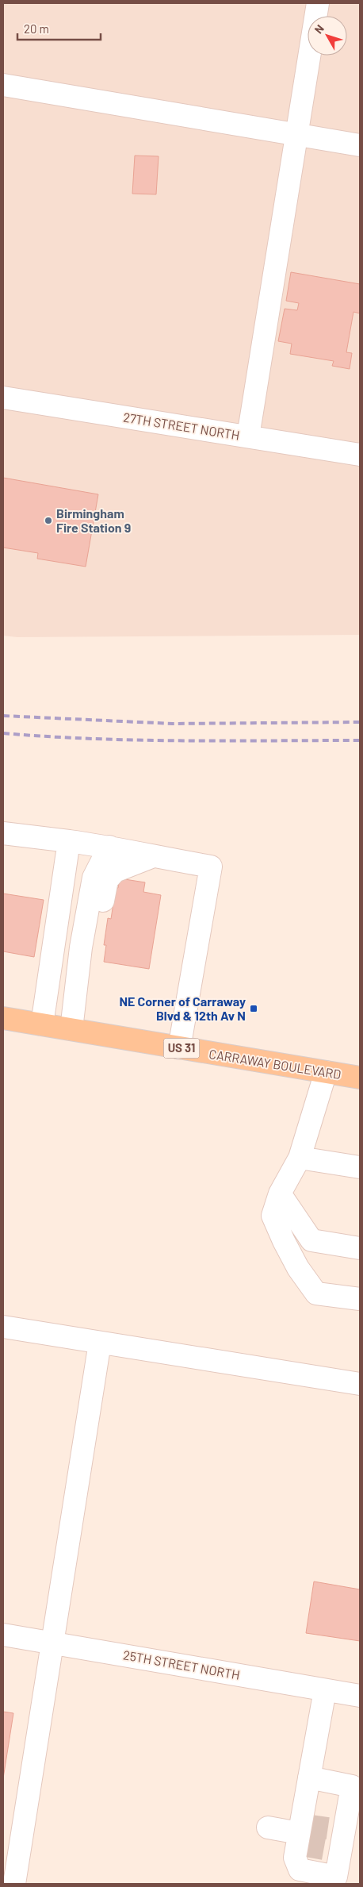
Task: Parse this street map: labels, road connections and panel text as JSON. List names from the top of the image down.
{
  "streets": {
    "main road": ["US 31", "CARRAWAY BOULEVARD"],
    "street": ["27TH STREET NORTH", "25TH STREET NORTH"]
  },
  "places": {
    "other": ["Birmingham Fire Station 9"],
    "transit": ["NE Corner of Carraway Blvd & 12th Av N"]
  },
  "scale_bar": "20 m",
  "north": "top left"
}
